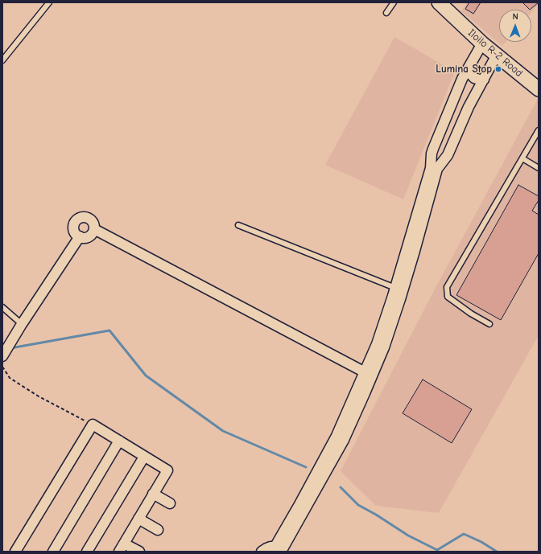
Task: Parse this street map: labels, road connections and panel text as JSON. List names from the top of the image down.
{
  "streets": {
    "main road": ["Iloilo R-2 Road"]
  },
  "places": ["Lumina Stop"],
  "north": "top"
}
